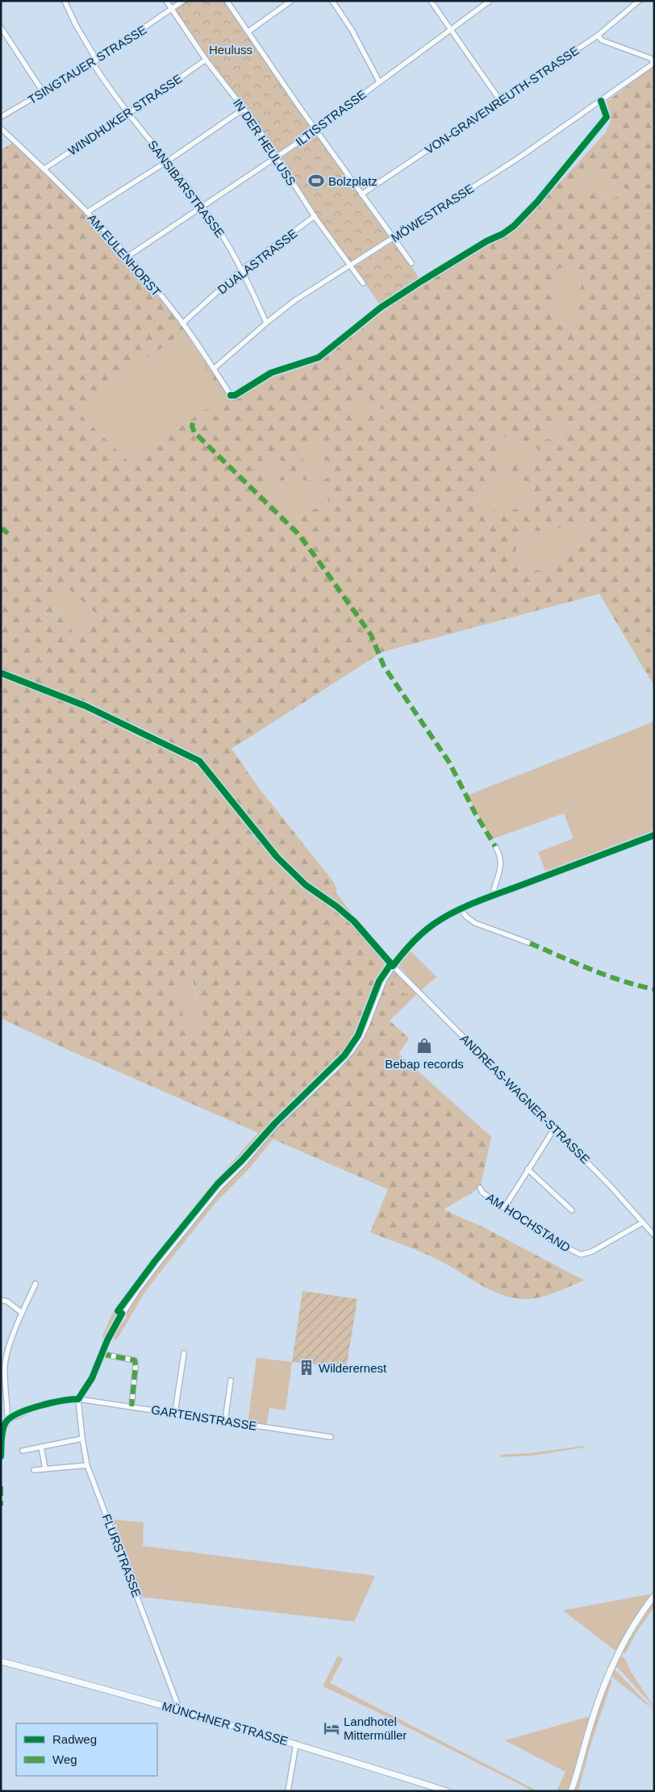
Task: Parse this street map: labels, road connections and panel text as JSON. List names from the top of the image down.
{
  "streets": {
    "main road": ["MÜNCHNER STRASSE"],
    "street": [
      "TSINGTAUER STRASSE",
      "VON-GRAVENREUTH-STRASSE",
      "WINDHUKER STRASSE",
      "ILTISSTRASSE",
      "IN DER HEULUSS",
      "SANSIBARSTRASSE",
      "MÖWESTRASSE",
      "AM EULENHORST",
      "DUALASTRASSE",
      "ANDREAS-WAGNER-STRASSE",
      "AM HOCHSTAND",
      "GARTENSTRASSE",
      "FLURSTRASSE"
    ]
  },
  "crossings": [
    ["TSINGTAUER STRASSE", "IN DER HEULUSS"],
    ["TSINGTAUER STRASSE", "SANSIBARSTRASSE"],
    ["WINDHUKER STRASSE", "IN DER HEULUSS"],
    ["WINDHUKER STRASSE", "SANSIBARSTRASSE"],
    ["WINDHUKER STRASSE", "AM EULENHORST"],
    ["ILTISSTRASSE", "IN DER HEULUSS"],
    ["ILTISSTRASSE", "SANSIBARSTRASSE"],
    ["ILTISSTRASSE", "AM EULENHORST"],
    ["IN DER HEULUSS", "MÖWESTRASSE"],
    ["IN DER HEULUSS", "DUALASTRASSE"],
    ["SANSIBARSTRASSE", "MÖWESTRASSE"],
    ["SANSIBARSTRASSE", "DUALASTRASSE"],
    ["MÖWESTRASSE", "AM EULENHORST"],
    ["AM EULENHORST", "DUALASTRASSE"],
    ["ANDREAS-WAGNER-STRASSE", "AM HOCHSTAND"],
    ["GARTENSTRASSE", "FLURSTRASSE"],
    ["FLURSTRASSE", "MÜNCHNER STRASSE"]
  ],
  "parks": ["Heuluss"],
  "places": {
    "sports": ["Bolzplatz"],
    "shop": ["Bebap records"],
    "building": ["Wilderernest"],
    "hotel": ["Landhotel Mittermüller"]
  },
  "legend": ["Radweg", "Weg"]
}
